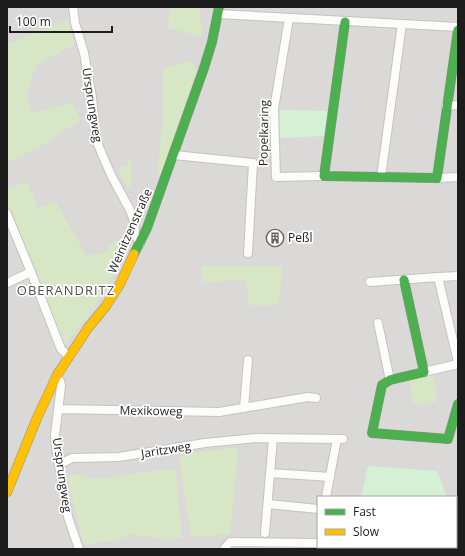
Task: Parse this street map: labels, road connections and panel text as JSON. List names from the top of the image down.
{
  "streets": {
    "street": [
      "Ursprungweg",
      "Popelkaring",
      "Weinitzenstraße",
      "Mexikoweg",
      "Jaritzweg"
    ]
  },
  "crossings": [
    ["Ursprungweg", "Weinitzenstraße"],
    ["Ursprungweg", "Mexikoweg"],
    ["Ursprungweg", "Jaritzweg"]
  ],
  "districts": ["OBERANDRITZ"],
  "places": {
    "building": ["Peßl"]
  },
  "legend": ["Fast", "Slow"],
  "scale_bar": "100 m"
}
